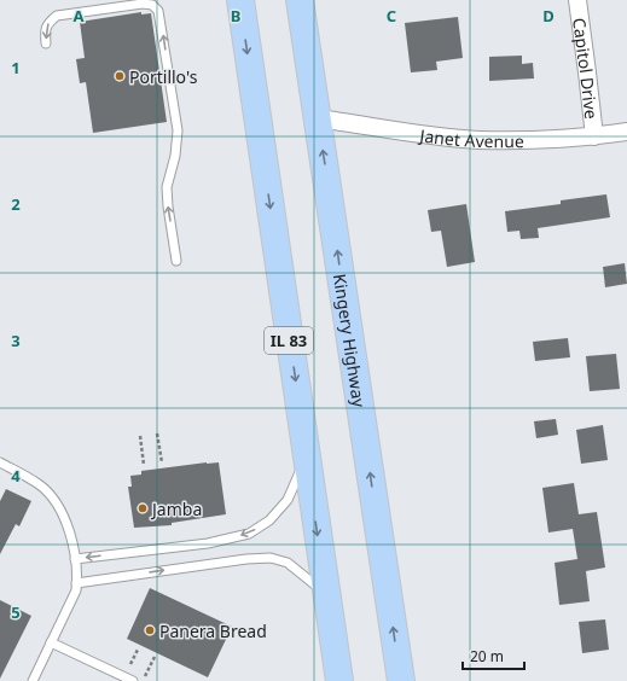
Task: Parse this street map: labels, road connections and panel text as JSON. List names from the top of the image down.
{
  "streets": {
    "highway": ["IL 83", "Kingery Highway"],
    "street": ["Capitol Drive", "Janet Avenue"]
  },
  "crossings": [
    ["Capitol Drive", "Janet Avenue"],
    ["Janet Avenue", "Kingery Highway"]
  ],
  "places": ["Portillo's", "Jamba", "Panera Bread"],
  "scale_bar": "20 m",
  "grid": {
    "columns": [
      "A",
      "B",
      "C",
      "D"
    ],
    "rows": [
      "1",
      "2",
      "3",
      "4",
      "5"
    ]
  }
}
